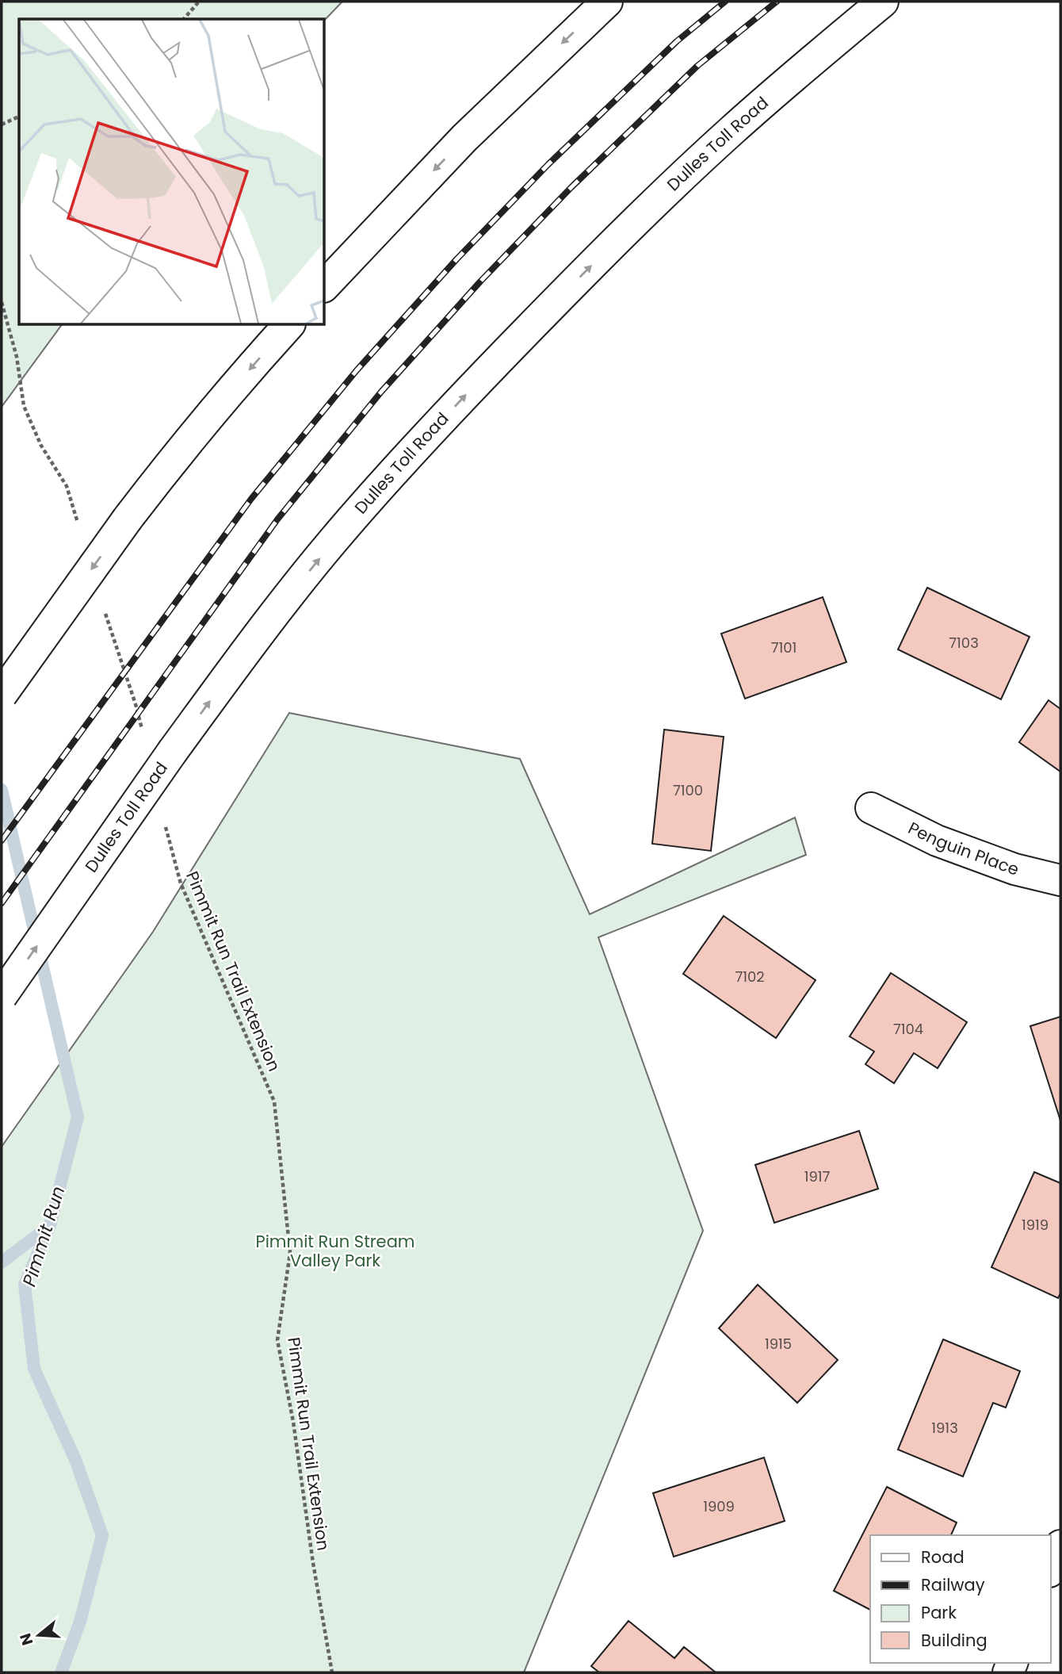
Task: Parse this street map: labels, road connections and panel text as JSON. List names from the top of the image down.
{
  "streets": {
    "main road": ["Dulles Toll Road", "Penguin Place"],
    "path": ["Pimmit Run Trail Extension"]
  },
  "water": ["Pimmit Run"],
  "parks": ["Pimmit Run Stream Valley Park"],
  "house_numbers": [
    "7103",
    "7101",
    "7100",
    "7102",
    "7104",
    "1917",
    "1919",
    "1915",
    "1913",
    "1909"
  ],
  "legend": [
    "Road",
    "Railway",
    "Park",
    "Building"
  ],
  "north": "left"
}
